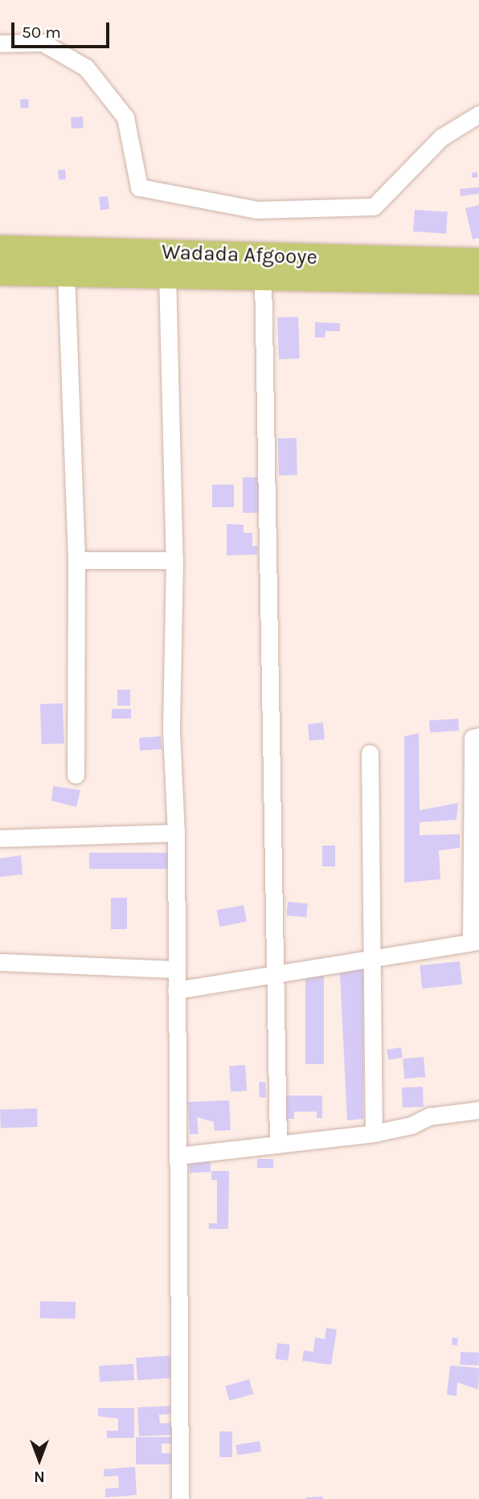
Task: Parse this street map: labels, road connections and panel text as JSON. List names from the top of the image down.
{
  "streets": {
    "highway": ["Wadada Afgooye"]
  },
  "scale_bar": "50 m",
  "north": "bottom"
}
